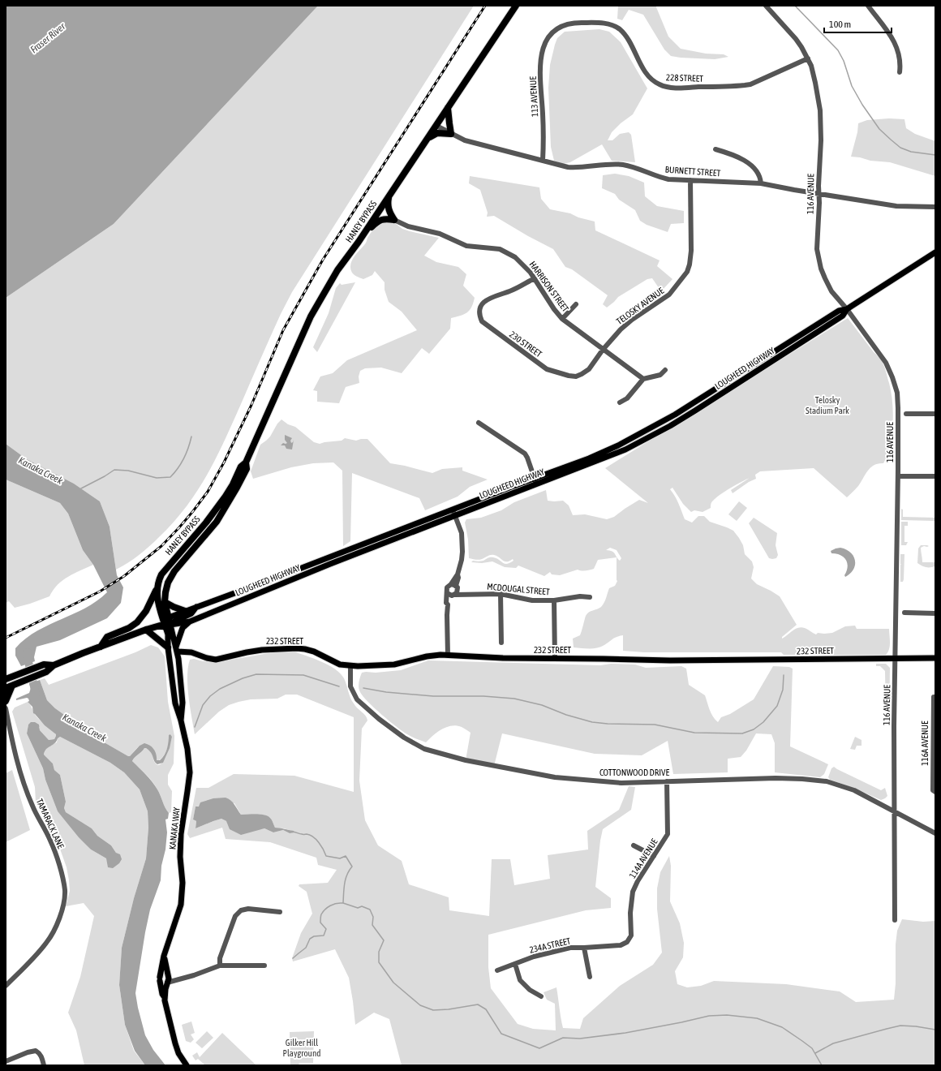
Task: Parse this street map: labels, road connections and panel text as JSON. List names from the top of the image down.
{
  "streets": {
    "highway": ["HANEY BYPASS", "LOUGHEED HIGHWAY"],
    "main road": ["232 STREET", "KANAKA WAY"],
    "street": [
      "228 STREET",
      "113 AVENUE",
      "BURNETT STREET",
      "116 AVENUE",
      "HARRISON STREET",
      "TELOSKY AVENUE",
      "230 STREET",
      "MCDOUGAL STREET",
      "116A AVENUE",
      "COTTONWOOD DRIVE",
      "TAMARACK LANE",
      "114A AVENUE",
      "234A STREET"
    ]
  },
  "crossings": [
    ["228 STREET", "113 AVENUE"],
    ["228 STREET", "116 AVENUE"],
    ["113 AVENUE", "BURNETT STREET"],
    ["BURNETT STREET", "116 AVENUE"],
    ["BURNETT STREET", "HANEY BYPASS"],
    ["BURNETT STREET", "TELOSKY AVENUE"],
    ["116 AVENUE", "LOUGHEED HIGHWAY"],
    ["116 AVENUE", "232 STREET"],
    ["116 AVENUE", "COTTONWOOD DRIVE"],
    ["HANEY BYPASS", "LOUGHEED HIGHWAY"],
    ["HANEY BYPASS", "KANAKA WAY"],
    ["HARRISON STREET", "TELOSKY AVENUE"],
    ["HARRISON STREET", "230 STREET"],
    ["TELOSKY AVENUE", "230 STREET"],
    ["LOUGHEED HIGHWAY", "KANAKA WAY"],
    ["232 STREET", "COTTONWOOD DRIVE"],
    ["232 STREET", "KANAKA WAY"],
    ["COTTONWOOD DRIVE", "114A AVENUE"],
    ["114A AVENUE", "234A STREET"]
  ],
  "water": ["Fraser River", "Kanaka Creek"],
  "parks": ["Telosky Stadium Park", "Gilker Hill Playground"],
  "scale_bar": "100 m"
}
